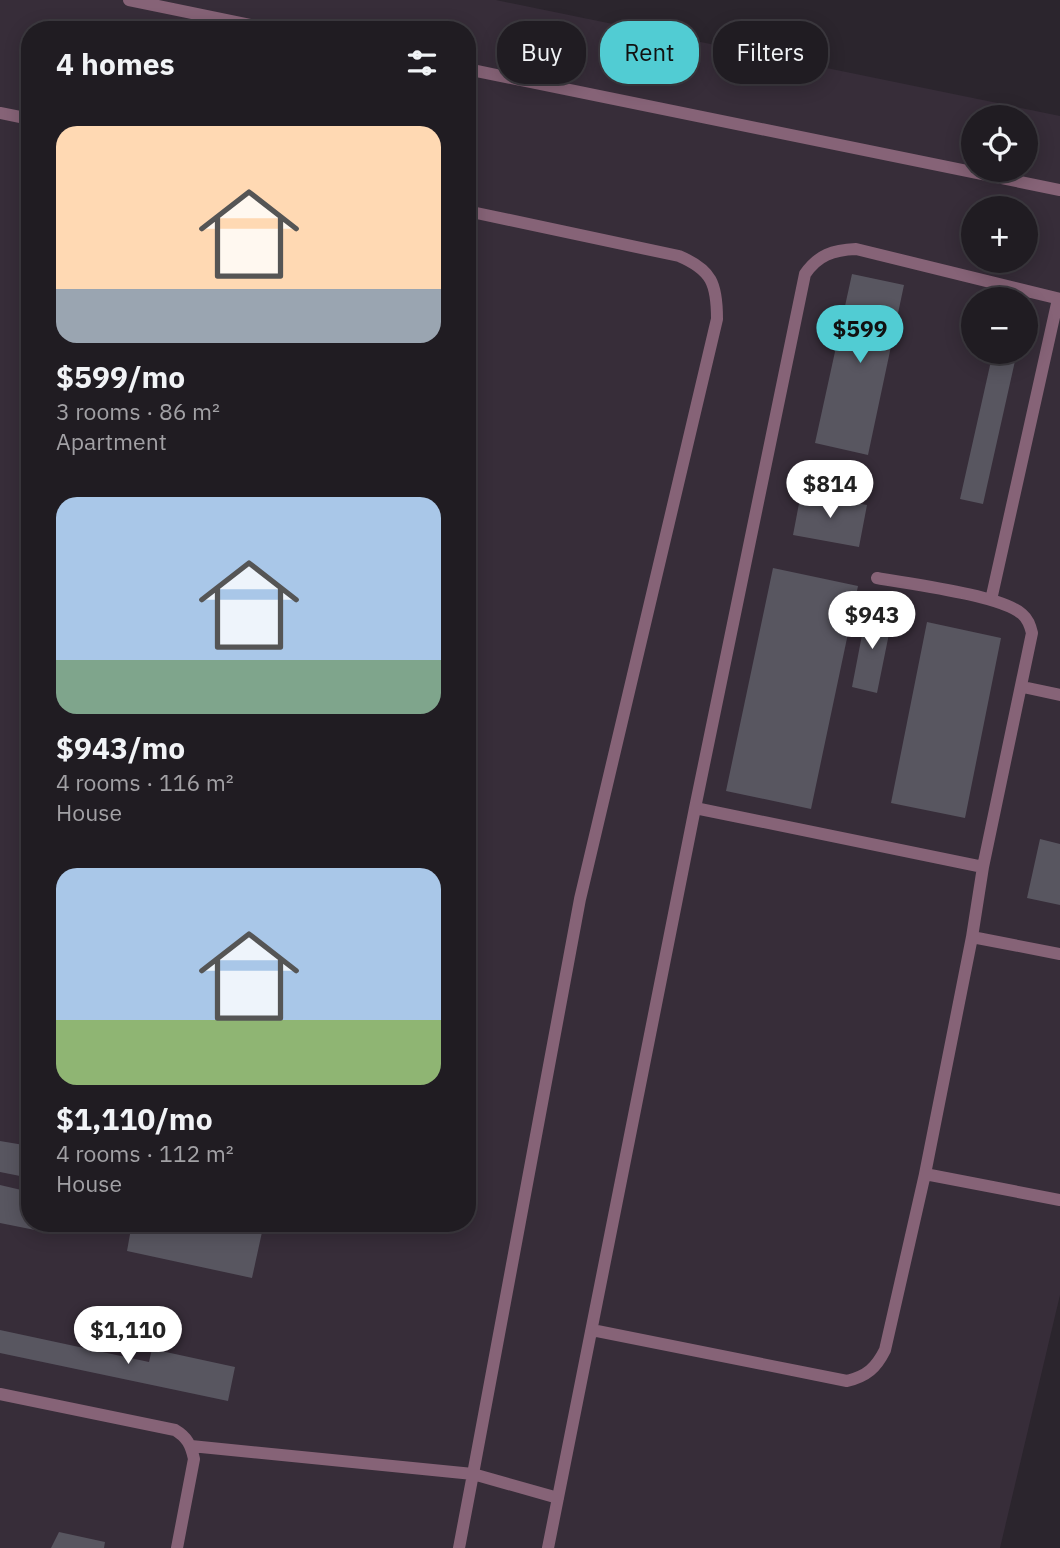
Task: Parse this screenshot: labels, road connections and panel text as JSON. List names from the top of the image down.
{
  "page": {
    "chip": ["Buy", "Rent", "Filters"],
    "heading": "4 homes",
    "map_buttons": ["+", "−"],
    "list": [
      {
        "name": "$599/mo",
        "note": "3 rooms · 86 m² · Apartment"
      },
      {
        "name": "$943/mo",
        "note": "4 rooms · 116 m² · House"
      },
      {
        "name": "$1,110/mo",
        "note": "4 rooms · 112 m² · House"
      }
    ],
    "price": [
      "$599",
      "$814",
      "$943",
      "$1,110"
    ]
  }
}
